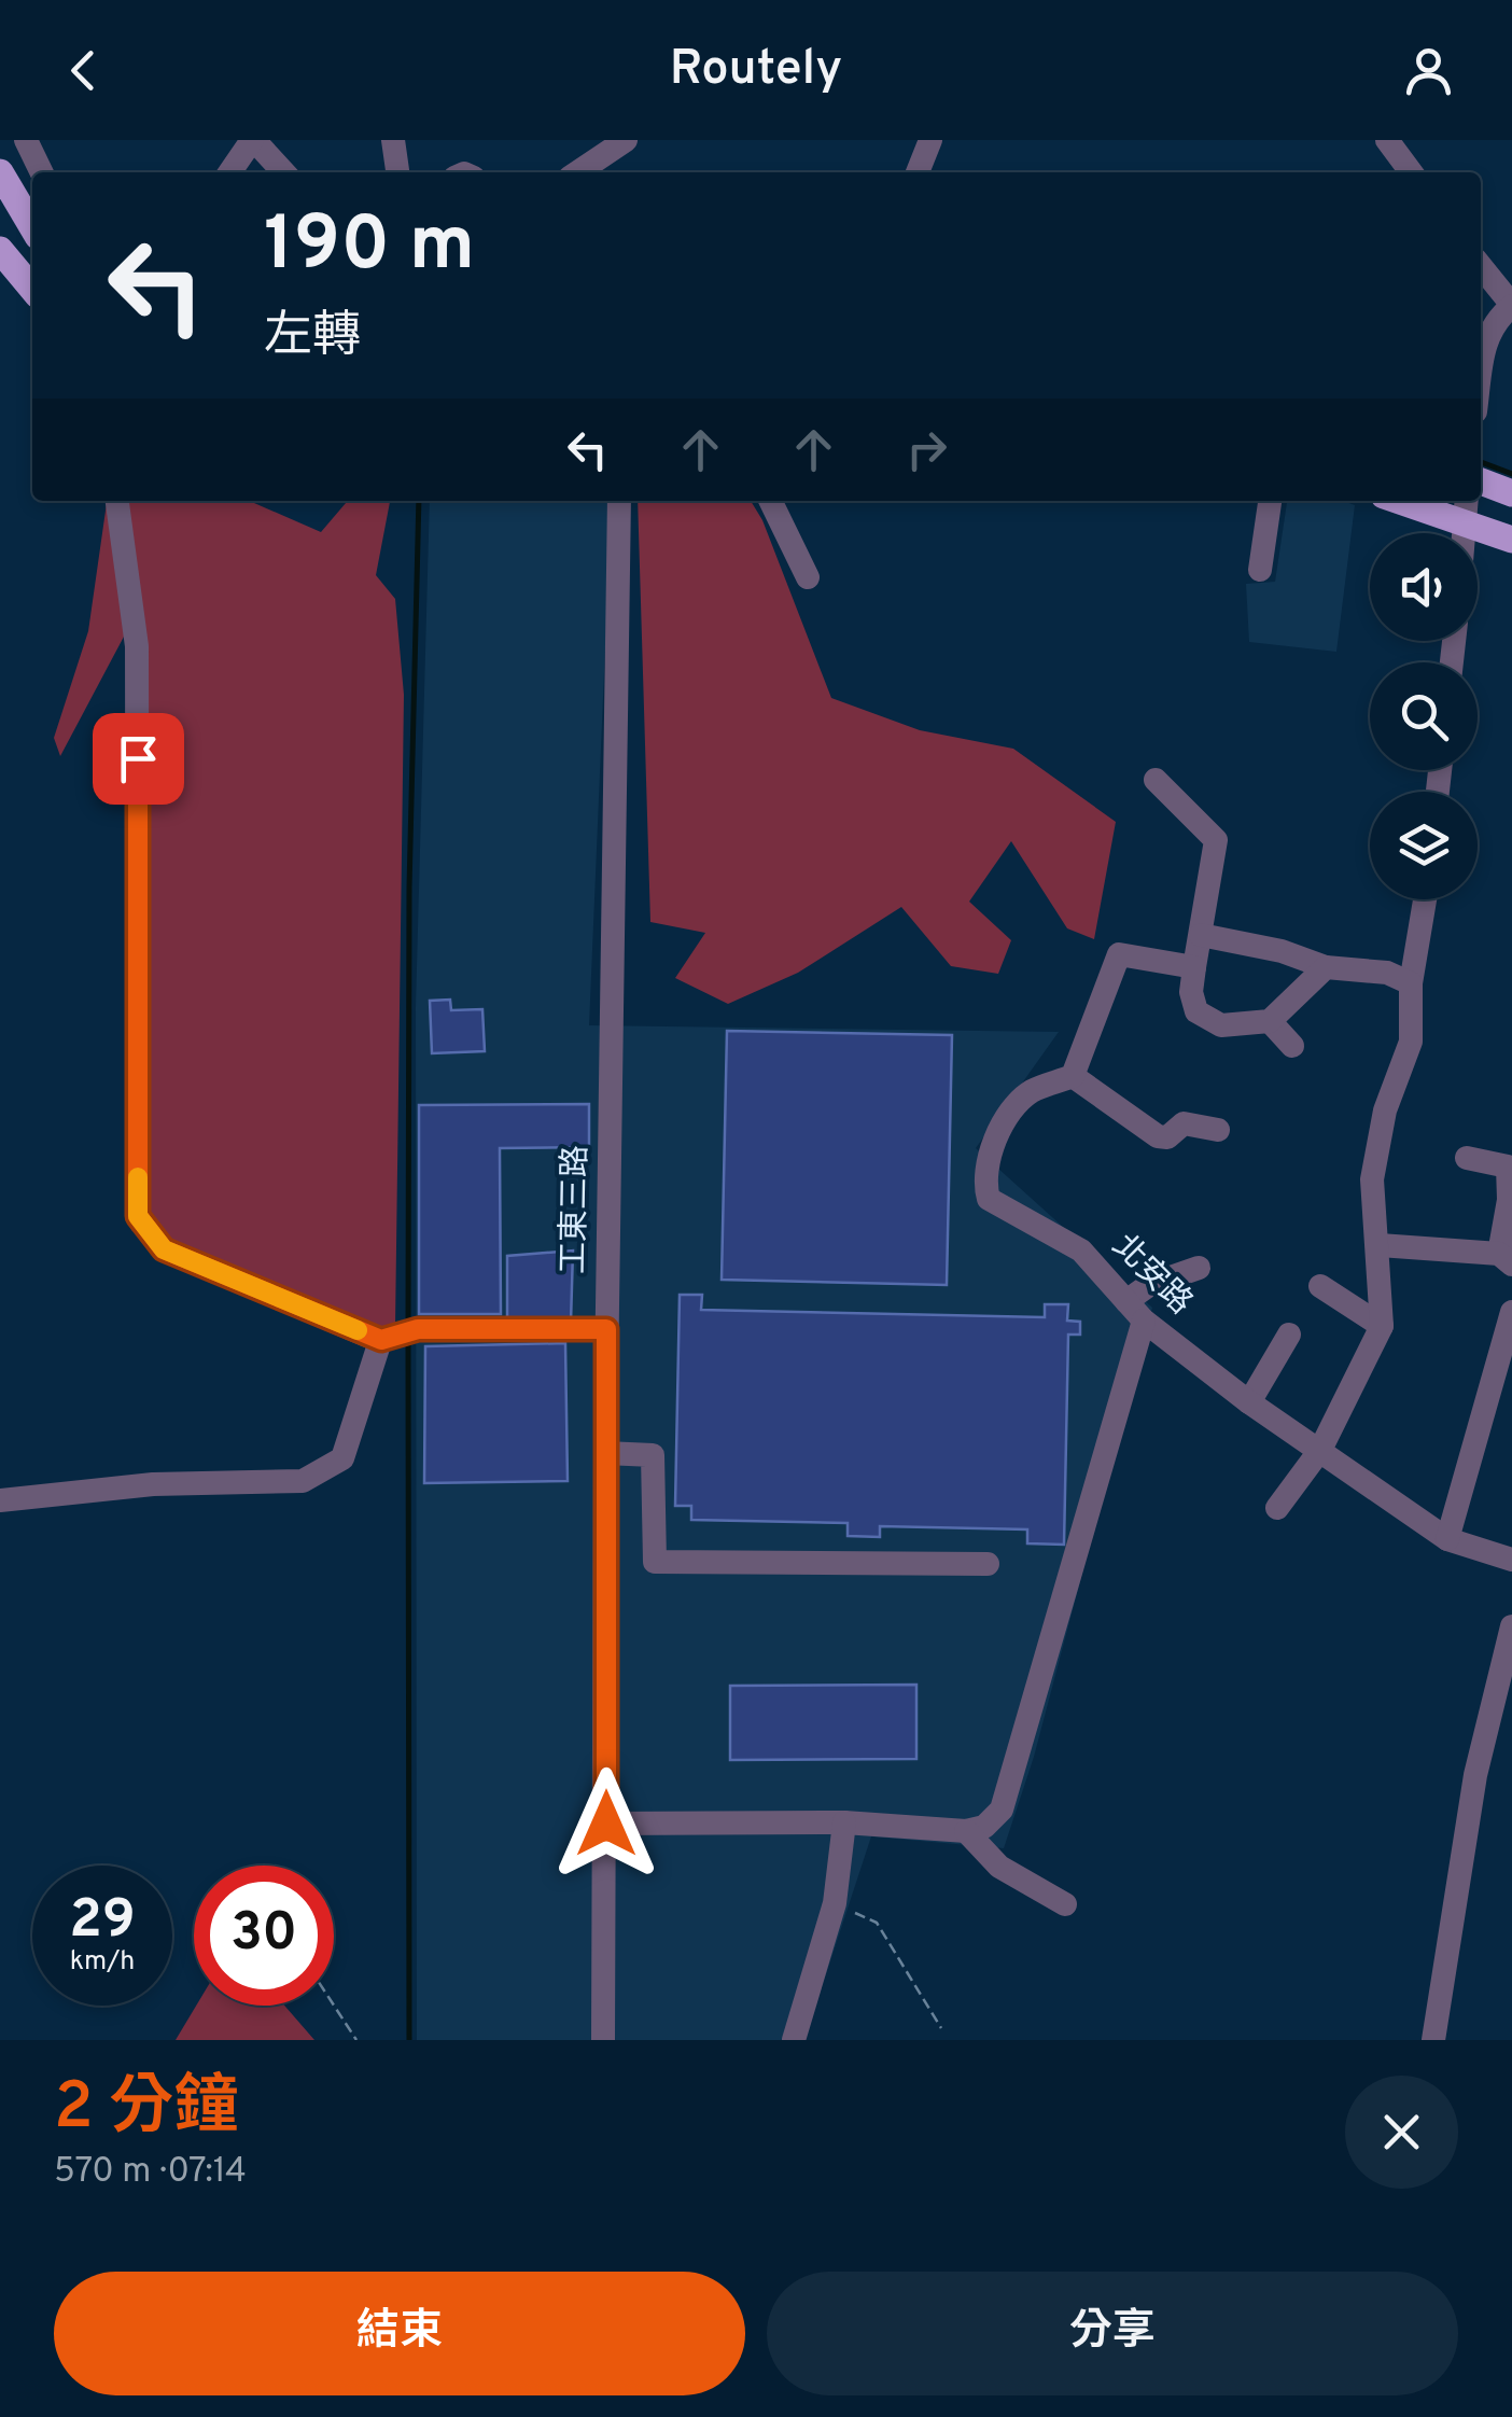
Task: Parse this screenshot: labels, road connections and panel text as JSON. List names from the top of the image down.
{
  "streets": {
    "street": ["工東三路", "北安路"]
  },
  "page": {
    "header": "Routely",
    "turn": ["190 m", "左轉"],
    "speed": "29 km/h",
    "limit": "30",
    "heading": ["2 分鐘", "570 m · 07:14"],
    "buttons": ["結束", "分享"]
  }
}
